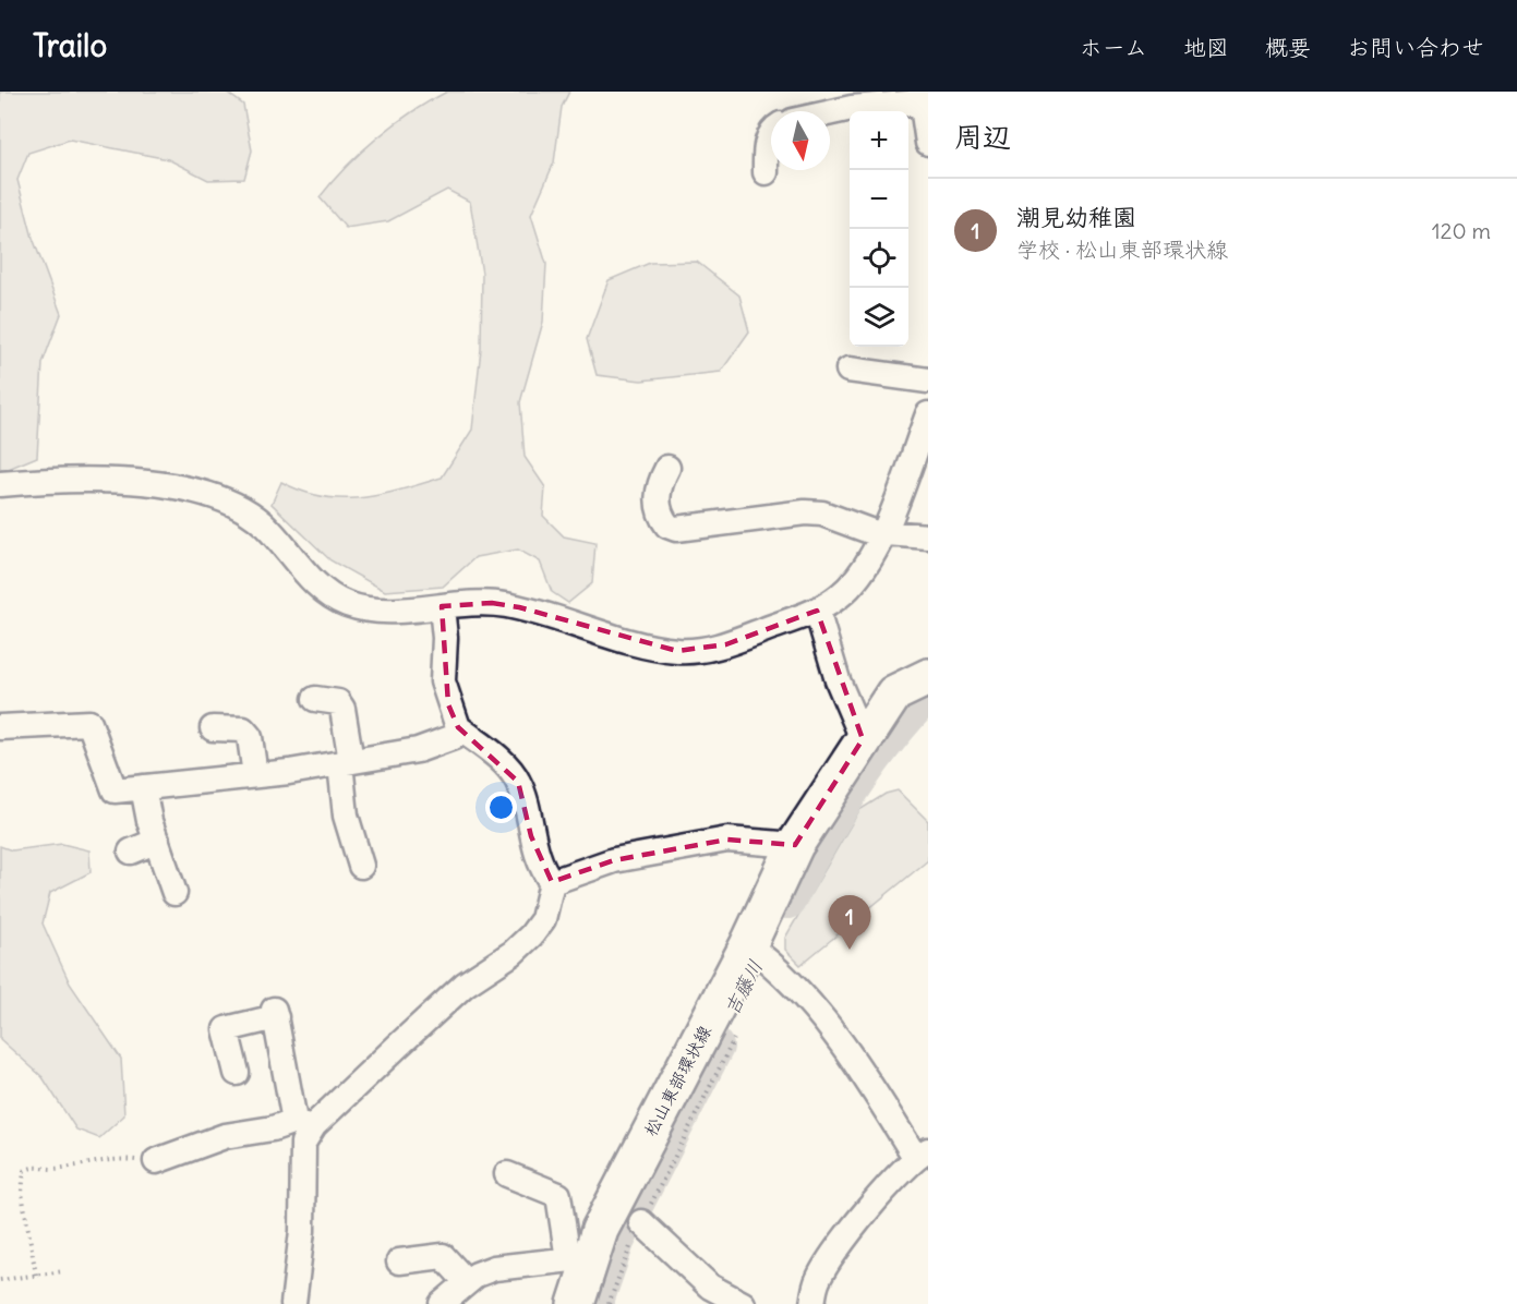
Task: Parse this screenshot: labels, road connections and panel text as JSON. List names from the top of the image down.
{
  "streets": {
    "main road": ["松山東部環状線"]
  },
  "water": ["吉藤川"],
  "north": "bottom",
  "page": {
    "header": "Trailo",
    "nav": [
      "ホーム",
      "地図",
      "概要",
      "お問い合わせ"
    ],
    "heading": "周辺",
    "map_buttons": ["+", "−"],
    "list": [
      {
        "mark": "1",
        "name": "潮見幼稚園",
        "note": "学校 · 松山東部環状線",
        "value": "120 m"
      }
    ],
    "pins": "1"
  }
}
